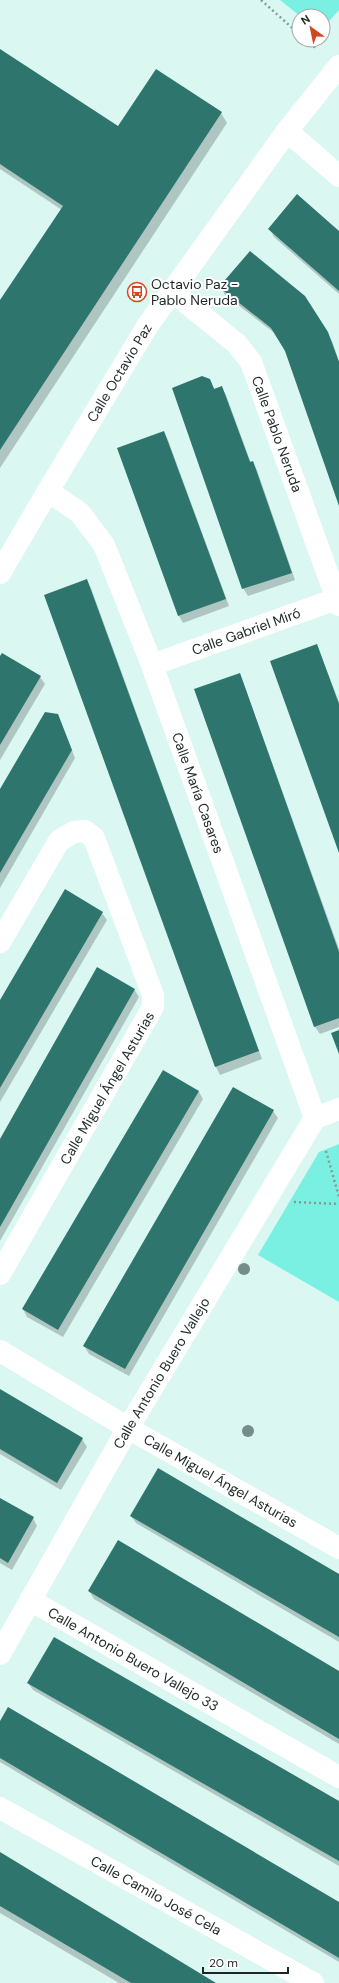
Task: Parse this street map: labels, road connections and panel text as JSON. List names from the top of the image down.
{
  "streets": {
    "street": [
      "Calle Octavio Paz",
      "Calle Pablo Neruda",
      "Calle Gabriel Miró",
      "Calle María Casares",
      "Calle Miguel Ángel Asturias",
      "Calle Antonio Buero Vallejo",
      "Calle Antonio Buero Vallejo 33",
      "Calle Camilo José Cela"
    ]
  },
  "crossings": [
    ["Calle Octavio Paz", "Calle Pablo Neruda"],
    ["Calle Octavio Paz", "Calle María Casares"],
    ["Calle Pablo Neruda", "Calle Gabriel Miró"],
    ["Calle Gabriel Miró", "Calle María Casares"],
    ["Calle María Casares", "Calle Antonio Buero Vallejo"],
    ["Calle Miguel Ángel Asturias", "Calle Antonio Buero Vallejo"],
    ["Calle Antonio Buero Vallejo", "Calle Antonio Buero Vallejo 33"]
  ],
  "places": {
    "bus stop": ["Octavio Paz - Pablo Neruda"]
  },
  "scale_bar": "20 m",
  "north": "top left"
}
